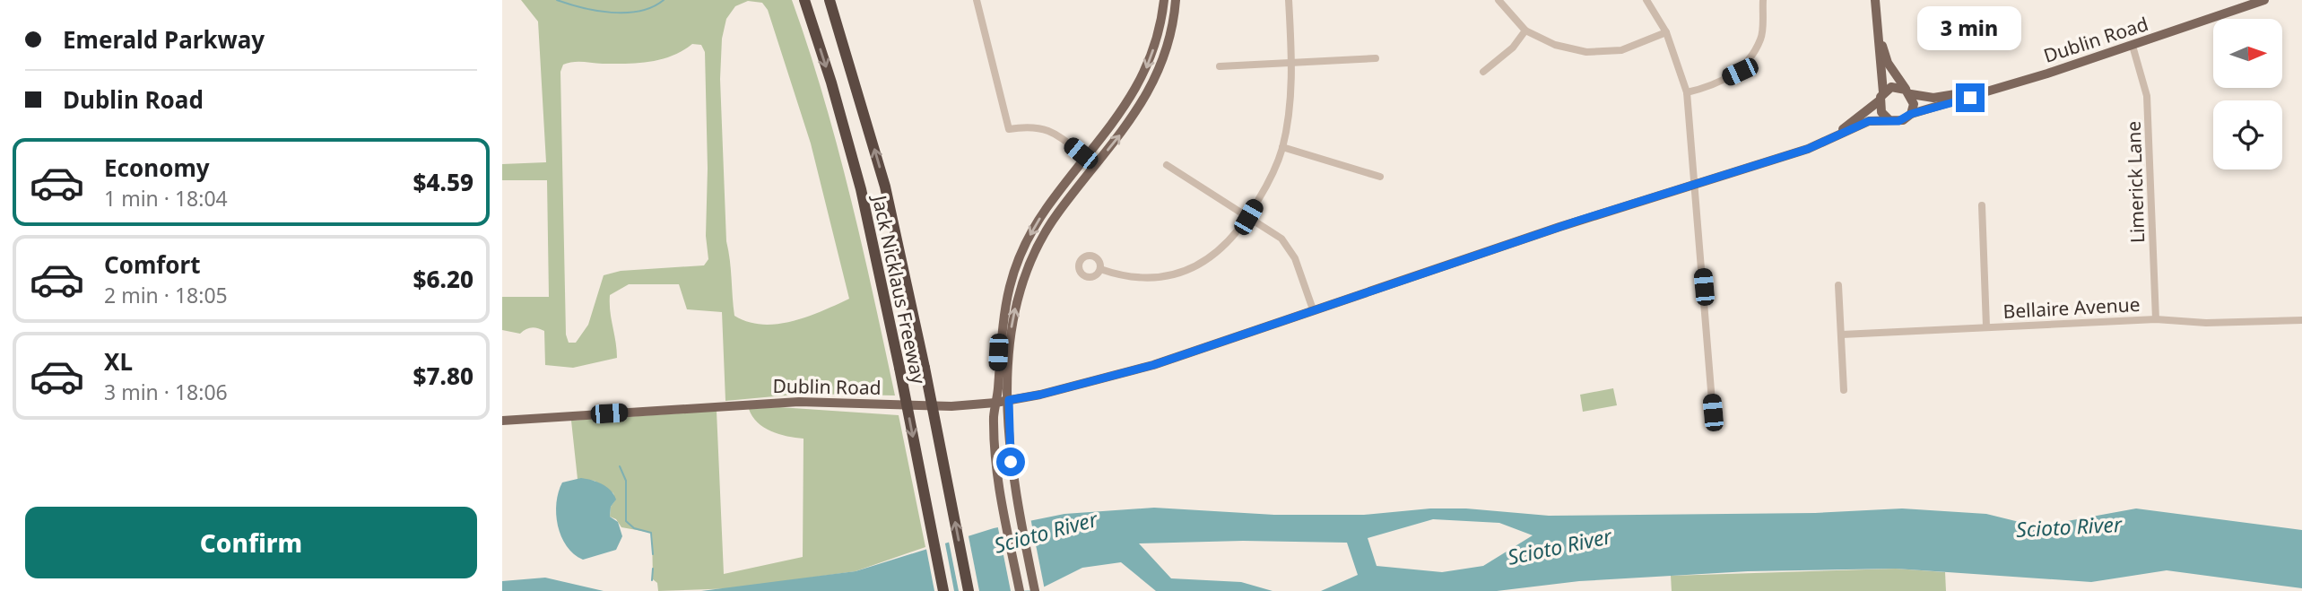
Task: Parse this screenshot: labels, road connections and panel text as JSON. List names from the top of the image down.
{
  "streets": {
    "highway": ["Jack Nicklaus Freeway"],
    "main road": ["Dublin Road"],
    "street": ["Limerick Lane", "Bellaire Avenue"]
  },
  "crossings": [
    ["Dublin Road", "Limerick Lane"],
    ["Limerick Lane", "Bellaire Avenue"]
  ],
  "water": ["Scioto River"],
  "north": "right",
  "page": {
    "banner": ["Emerald Parkway", "Dublin Road"],
    "bubble": "3 min",
    "list": [
      {
        "name": "Economy",
        "note": "1 min · 18:04",
        "value": "$4.59"
      },
      {
        "name": "Comfort",
        "note": "2 min · 18:05",
        "value": "$6.20"
      },
      {
        "name": "XL",
        "note": "3 min · 18:06",
        "value": "$7.80"
      }
    ],
    "buttons": "Confirm"
  }
}
